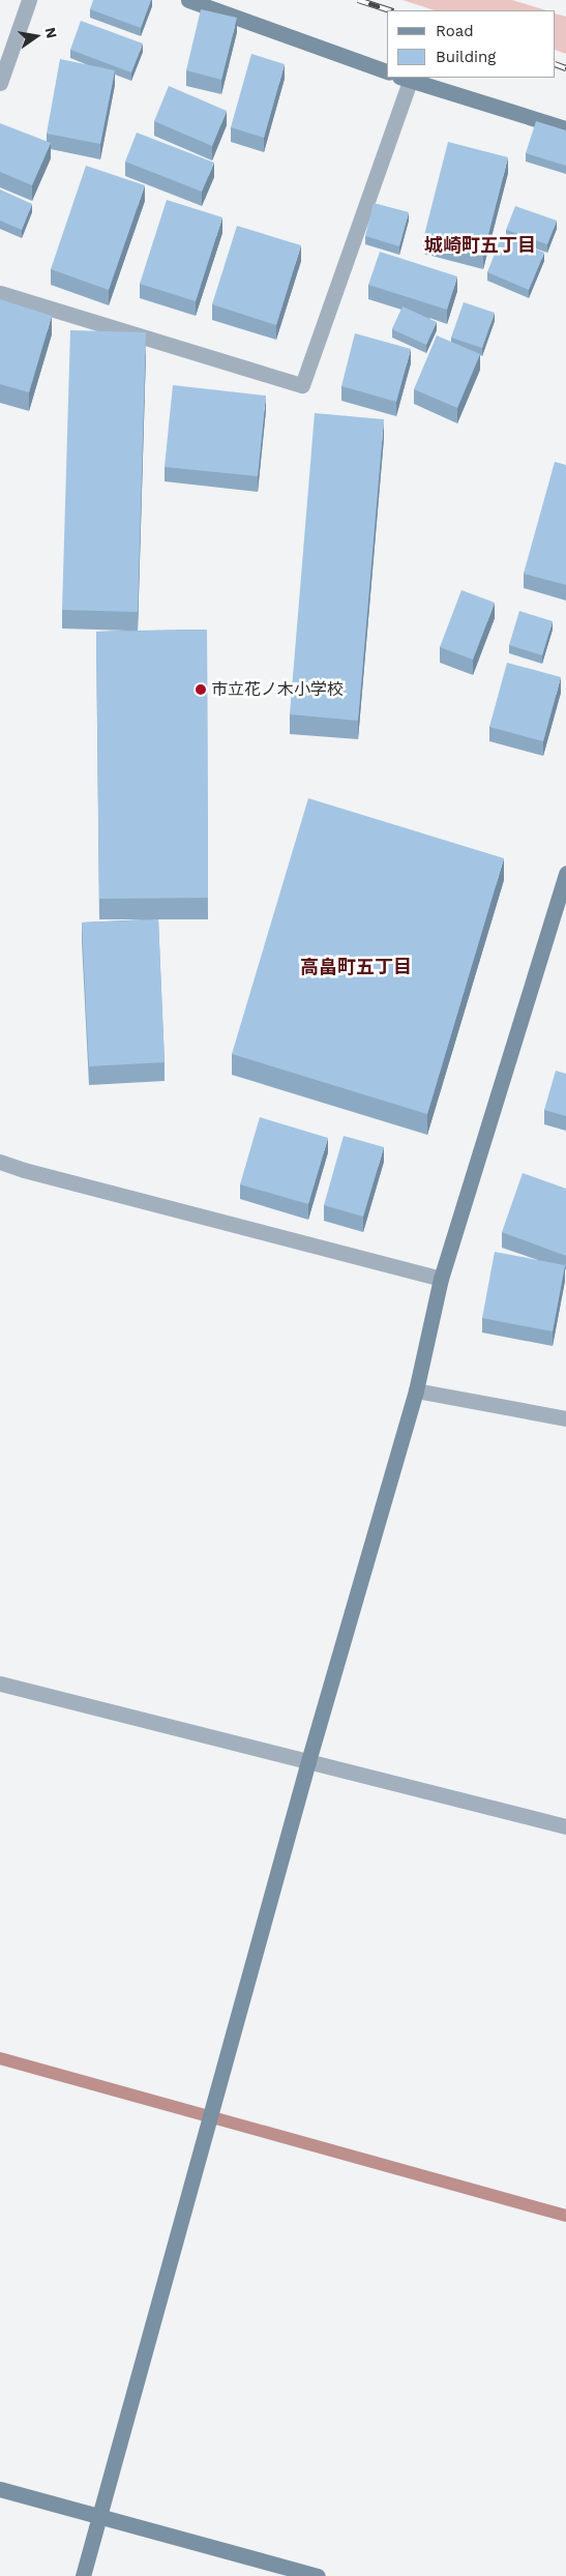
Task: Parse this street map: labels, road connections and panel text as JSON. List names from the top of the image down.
{
  "districts": ["城崎町五丁目", "高畠町五丁目"],
  "places": ["市立花ノ木小学校"],
  "legend": ["Road", "Building"],
  "north": "right"
}
